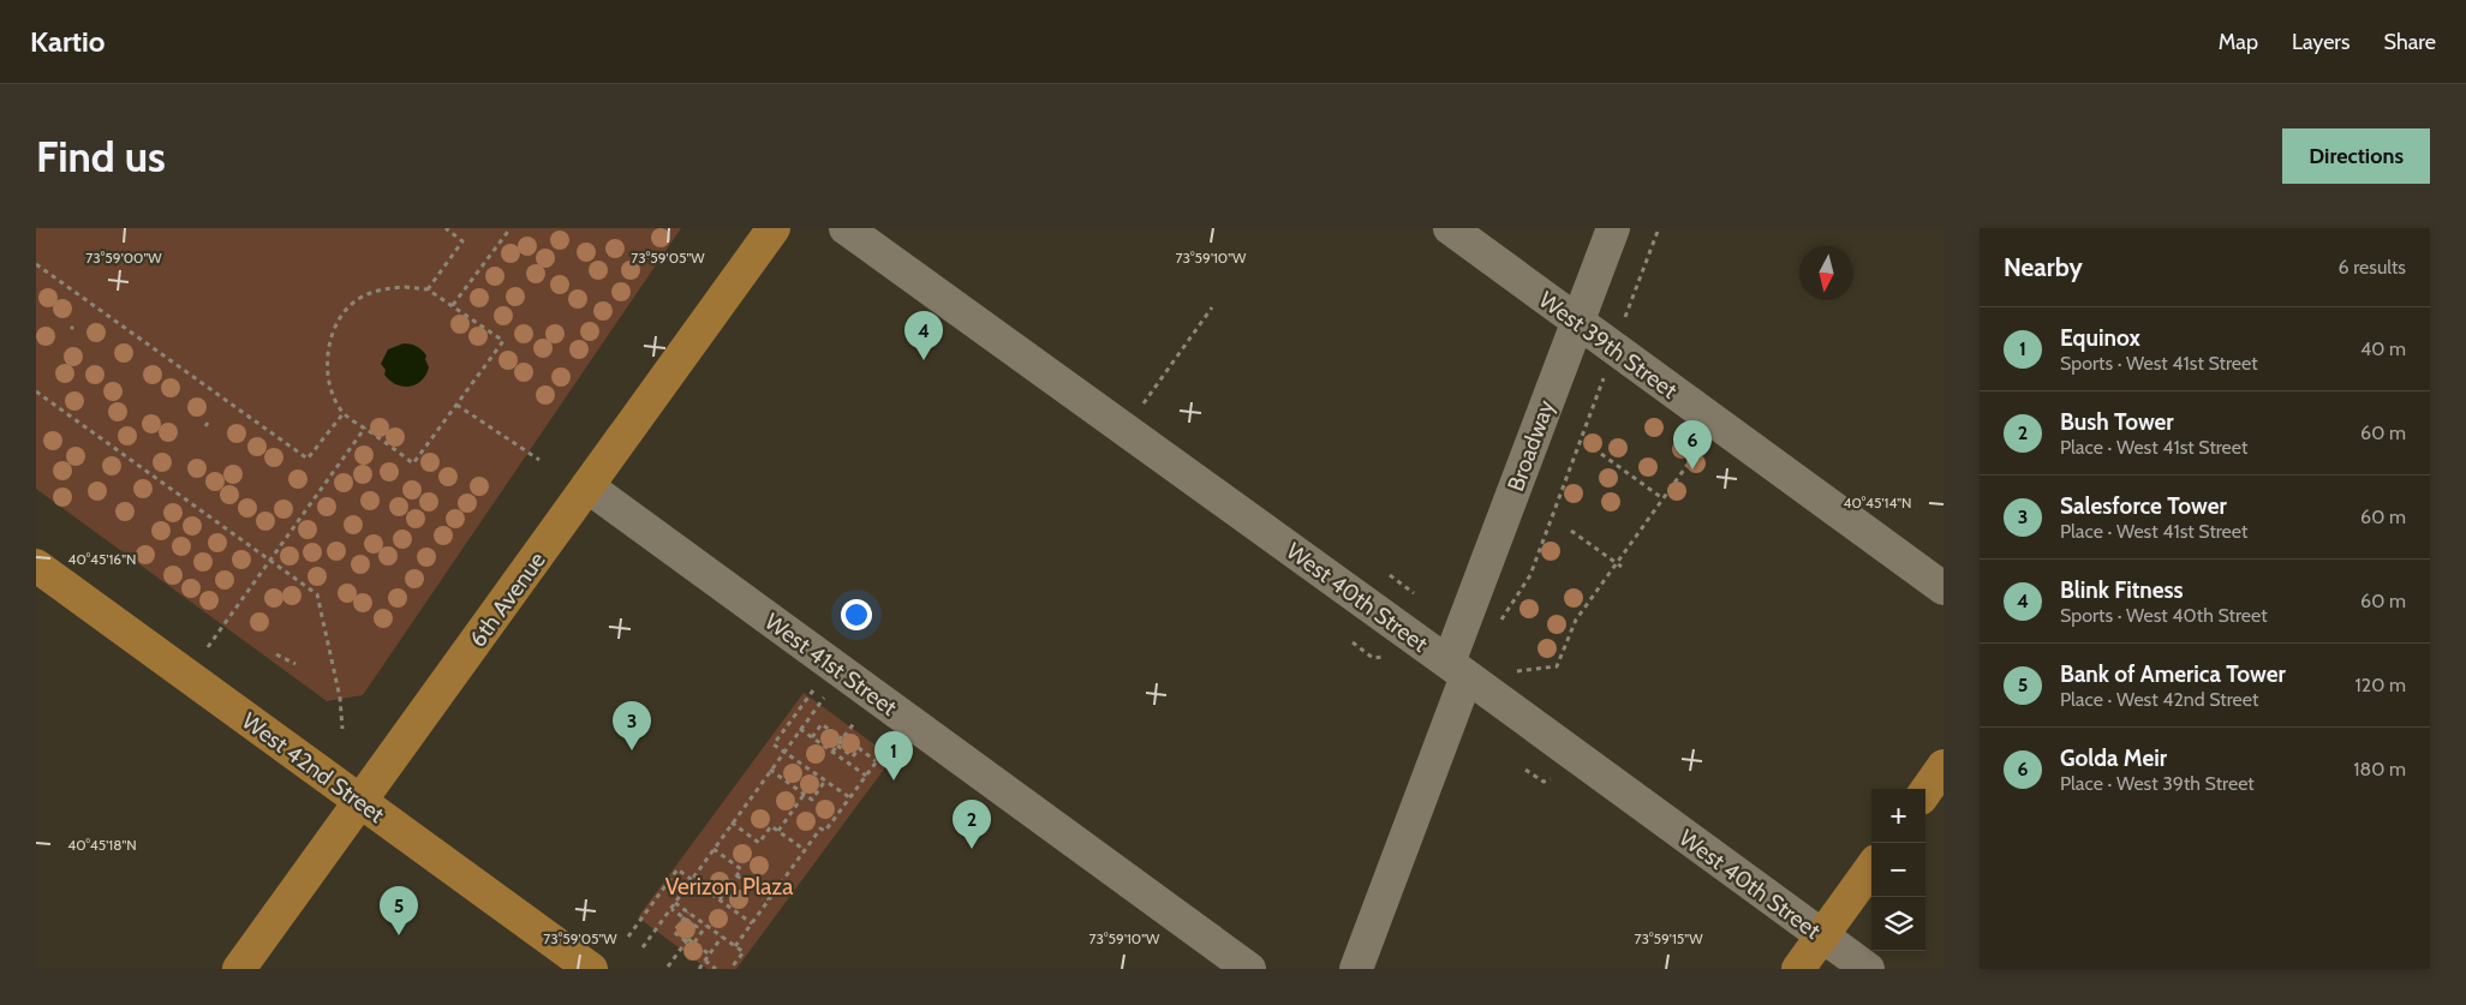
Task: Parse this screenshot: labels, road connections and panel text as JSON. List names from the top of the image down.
{
  "streets": {
    "main road": ["6th Avenue", "West 42nd Street"],
    "street": [
      "West 39th Street",
      "Broadway",
      "West 40th Street",
      "West 41st Street"
    ]
  },
  "crossings": [
    ["West 39th Street", "Broadway"],
    ["Broadway", "West 40th Street"],
    ["6th Avenue", "West 41st Street"],
    ["6th Avenue", "West 42nd Street"]
  ],
  "parks": ["Verizon Plaza"],
  "north": "bottom",
  "page": {
    "header": "Kartio",
    "nav": ["Map", "Layers", "Share"],
    "buttons": "Directions",
    "title": "Find us",
    "heading": ["Nearby", "6 results"],
    "list": [
      {
        "mark": "1",
        "name": "Equinox",
        "note": "Sports · West 41st Street",
        "value": "40 m"
      },
      {
        "mark": "2",
        "name": "Bush Tower",
        "note": "Place · West 41st Street",
        "value": "60 m"
      },
      {
        "mark": "3",
        "name": "Salesforce Tower",
        "note": "Place · West 41st Street",
        "value": "60 m"
      },
      {
        "mark": "4",
        "name": "Blink Fitness",
        "note": "Sports · West 40th Street",
        "value": "60 m"
      },
      {
        "mark": "5",
        "name": "Bank of America Tower",
        "note": "Place · West 42nd Street",
        "value": "120 m"
      },
      {
        "mark": "6",
        "name": "Golda Meir",
        "note": "Place · West 39th Street",
        "value": "180 m"
      }
    ],
    "pins": [
      "4",
      "6",
      "3",
      "1",
      "2",
      "5"
    ],
    "map_buttons": ["+", "−"]
  },
  "coordinates": [
    "73°59'00\"W",
    "73°59'05\"W",
    "73°59'10\"W",
    "40°45'14\"N",
    "40°45'16\"N",
    "40°45'18\"N",
    "73°59'15\"W"
  ]
}
